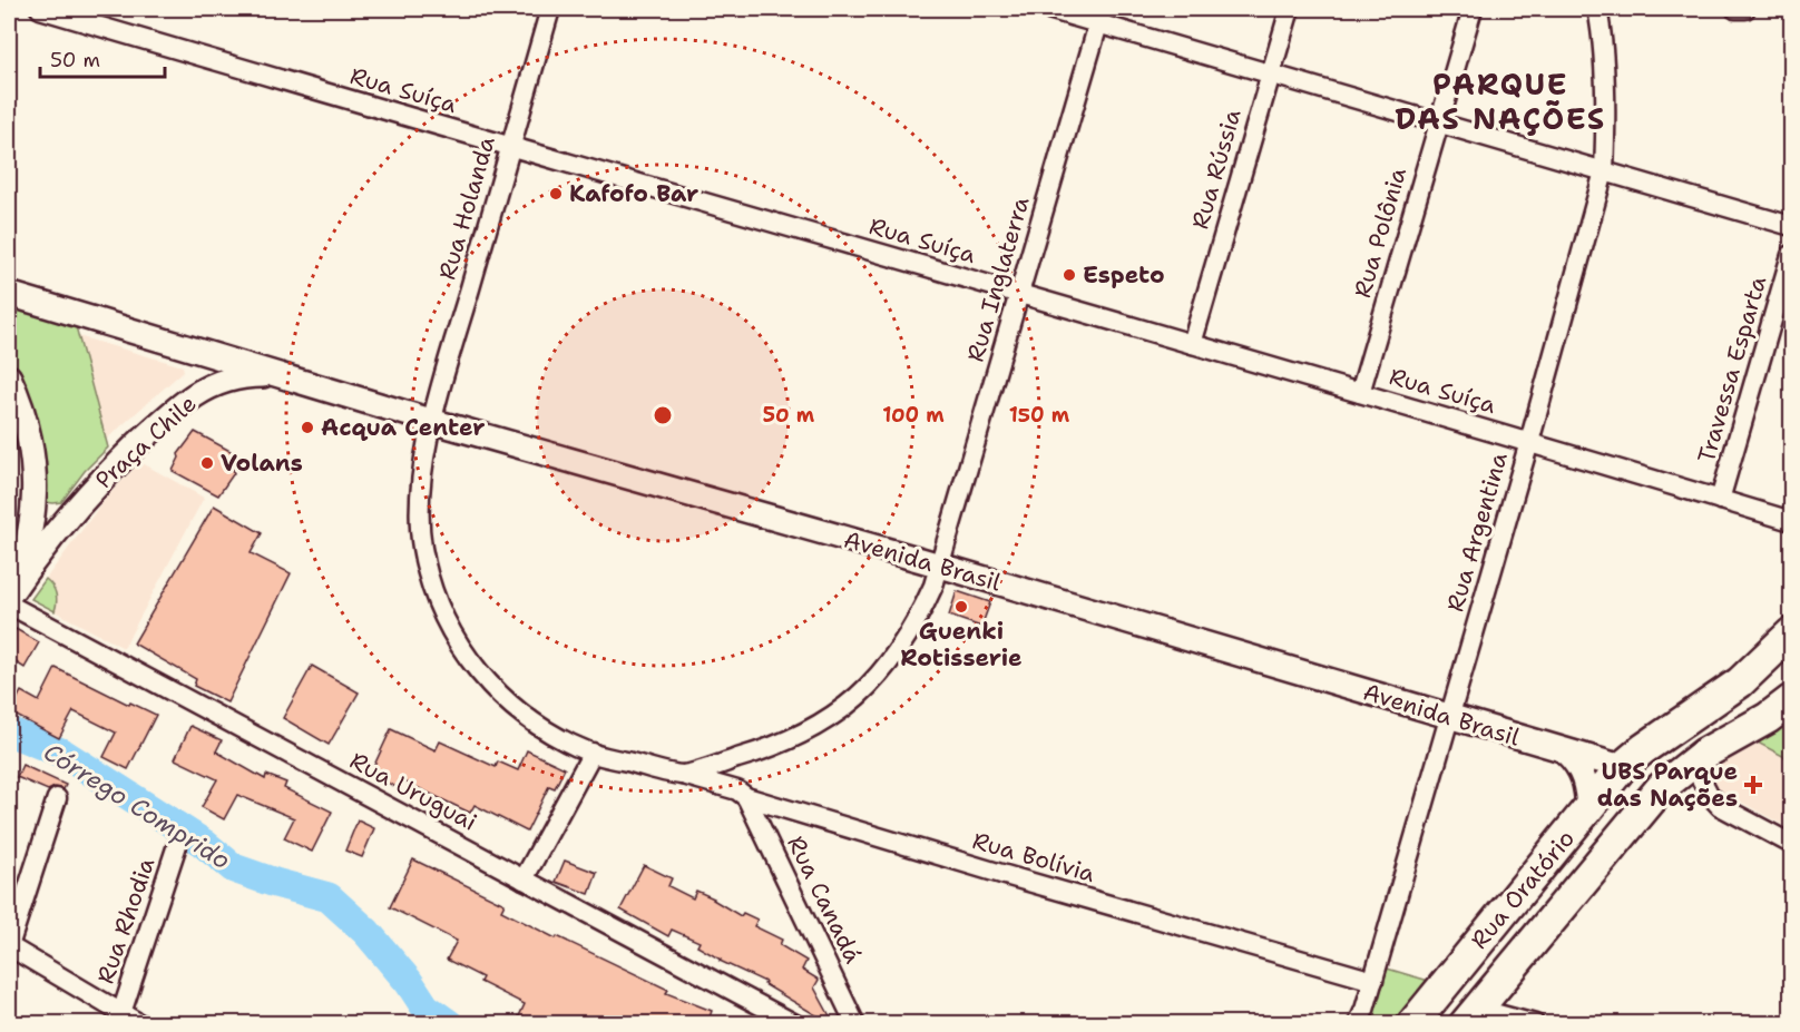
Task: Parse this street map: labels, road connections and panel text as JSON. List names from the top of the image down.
{
  "streets": {
    "main road": ["Rua Oratório"],
    "street": [
      "Rua Suíça",
      "Rua Rússia",
      "Rua Holanda",
      "Rua Polônia",
      "Rua Inglaterra",
      "Travessa Esparta",
      "Praça Chile",
      "Rua Argentina",
      "Avenida Brasil",
      "Rua Uruguai",
      "Rua Bolívia",
      "Rua Canadá",
      "Rua Rhodia"
    ]
  },
  "crossings": [
    ["Rua Suíça", "Rua Rússia"],
    ["Rua Suíça", "Rua Holanda"],
    ["Rua Suíça", "Rua Polônia"],
    ["Rua Suíça", "Rua Inglaterra"],
    ["Rua Suíça", "Travessa Esparta"],
    ["Rua Suíça", "Rua Argentina"],
    ["Rua Holanda", "Avenida Brasil"],
    ["Rua Holanda", "Rua Bolívia"],
    ["Rua Inglaterra", "Avenida Brasil"],
    ["Rua Inglaterra", "Rua Bolívia"],
    ["Praça Chile", "Avenida Brasil"],
    ["Rua Argentina", "Avenida Brasil"],
    ["Rua Argentina", "Rua Bolívia"],
    ["Avenida Brasil", "Rua Oratório"],
    ["Rua Bolívia", "Rua Canadá"]
  ],
  "districts": ["PARQUE DAS NAÇÕES"],
  "water": ["Córrego Comprido"],
  "places": {
    "other": [
      "Kafofo Bar",
      "Espeto",
      "Acqua Center",
      "Volans",
      "Guenki Rotisserie"
    ],
    "health": ["UBS Parque das Nações"]
  },
  "scale_bar": "50 m",
  "rings": ["50 m", "100 m", "150 m"]
}
